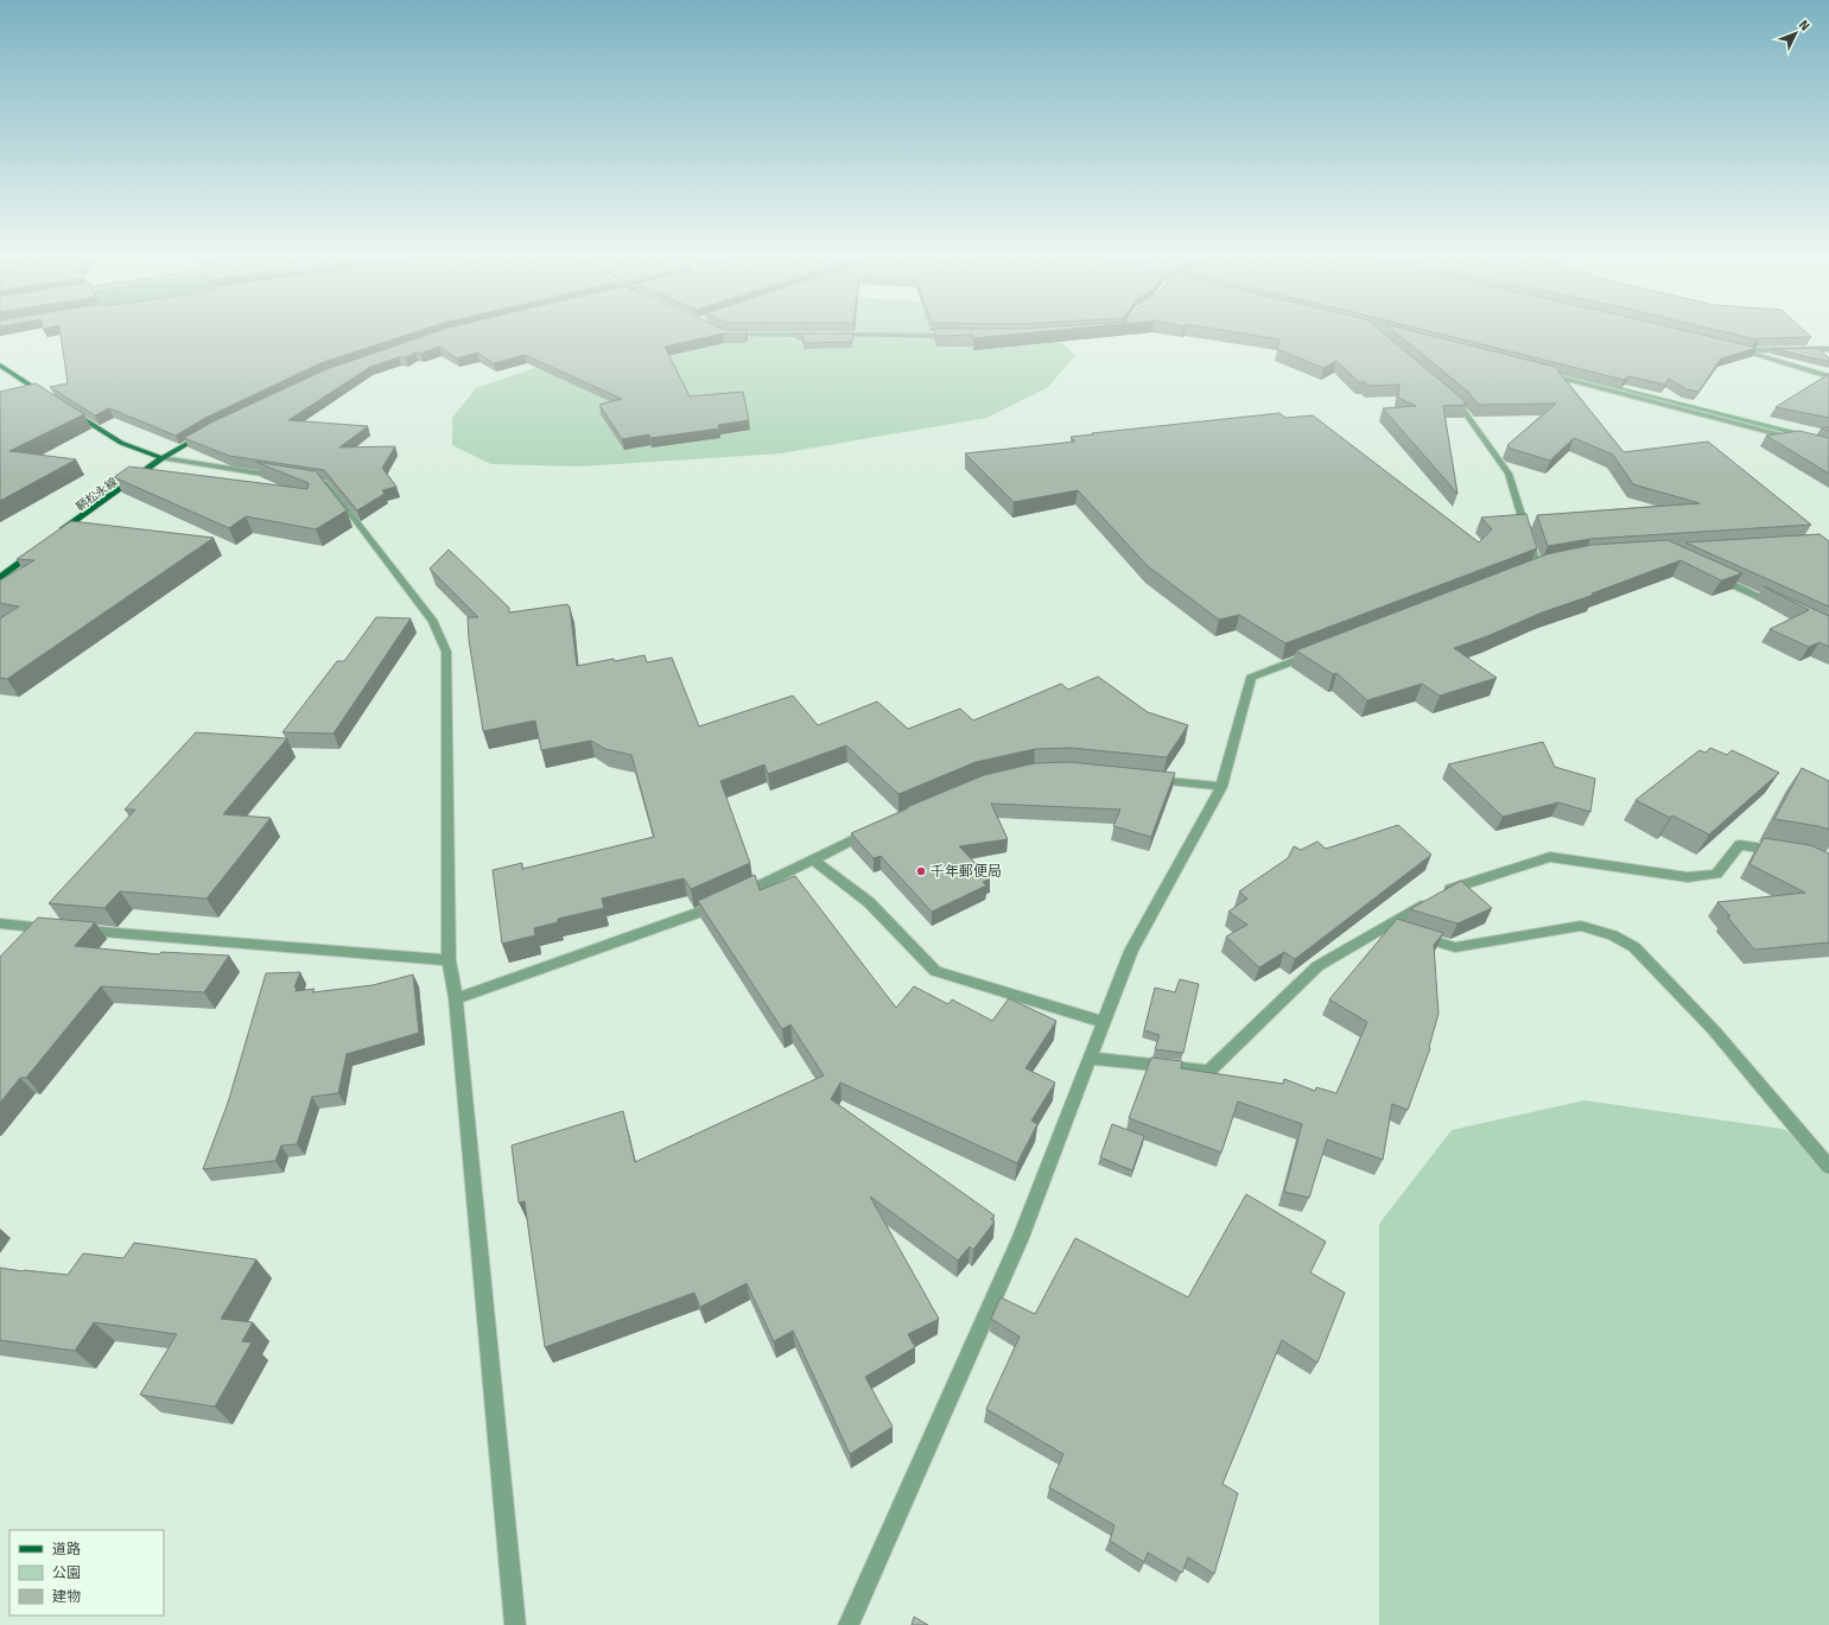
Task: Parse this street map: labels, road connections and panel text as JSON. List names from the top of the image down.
{
  "streets": {
    "main road": ["鞆松永線"]
  },
  "places": ["千年郵便局"],
  "legend": ["道路", "公園", "建物"],
  "north": "top right"
}
